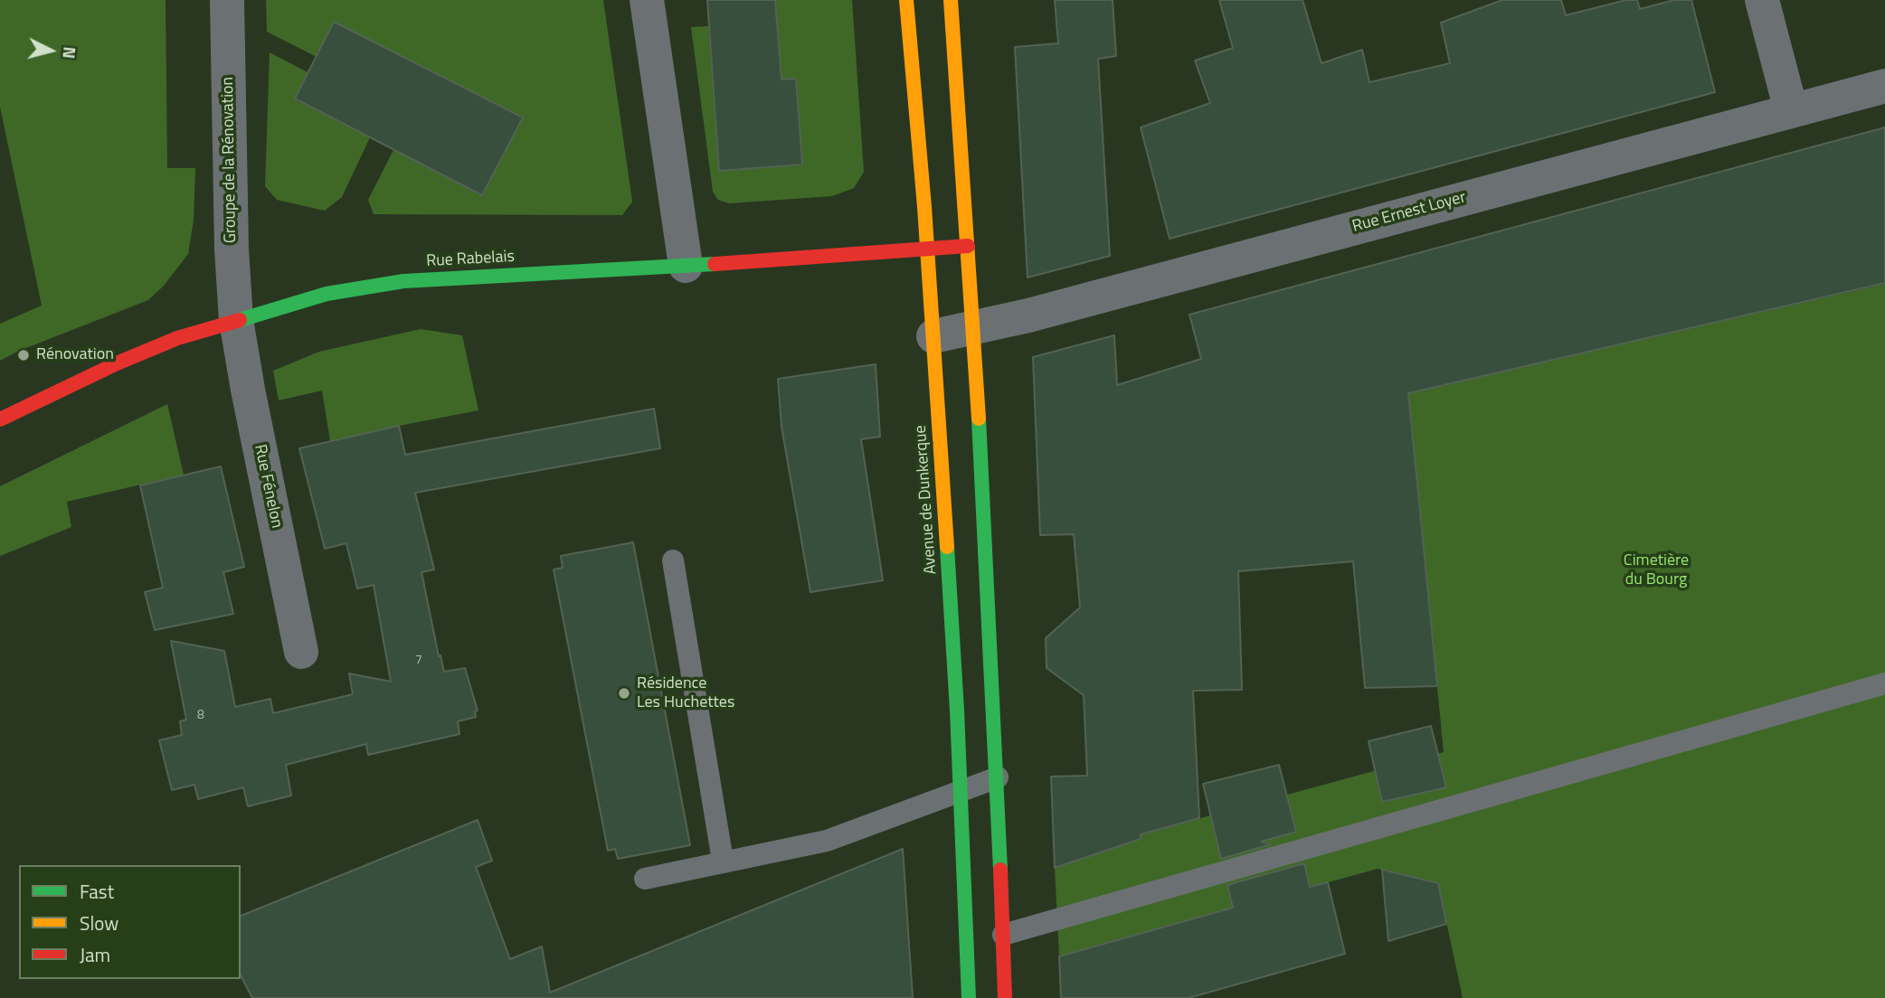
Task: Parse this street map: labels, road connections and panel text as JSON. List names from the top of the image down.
{
  "streets": {
    "main road": ["Rue Rabelais", "Avenue de Dunkerque"],
    "street": ["Groupe de la Rénovation", "Rue Ernest Loyer", "Rue Fénelon"]
  },
  "crossings": [
    ["Groupe de la Rénovation", "Rue Rabelais"],
    ["Groupe de la Rénovation", "Rue Fénelon"],
    ["Rue Ernest Loyer", "Avenue de Dunkerque"],
    ["Rue Rabelais", "Rue Fénelon"],
    ["Rue Rabelais", "Avenue de Dunkerque"]
  ],
  "parks": ["Cimetière du Bourg"],
  "places": ["Rénovation", "Résidence Les Huchettes"],
  "house_numbers": ["7", "8"],
  "legend": ["Fast", "Slow", "Jam"],
  "north": "right"
}
